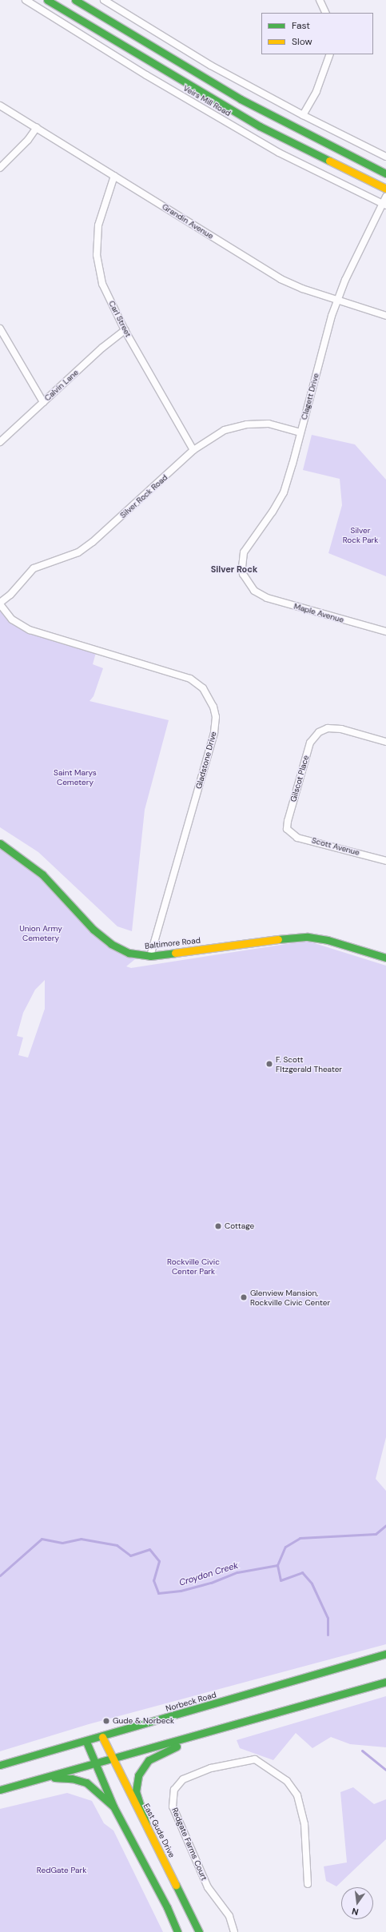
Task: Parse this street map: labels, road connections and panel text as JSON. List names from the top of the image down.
{
  "streets": {
    "main road": [
      "Veirs Mill Road",
      "Baltimore Road",
      "Norbeck Road",
      "East Gude Drive"
    ],
    "street": [
      "Grandin Avenue",
      "Carl Street",
      "Calvin Lane",
      "Clagett Drive",
      "Silver Rock Road",
      "Maple Avenue",
      "Gladstone Drive",
      "Gilscot Place",
      "Scott Avenue",
      "Redgate Farms Court"
    ]
  },
  "crossings": [
    ["Veirs Mill Road", "Clagett Drive"],
    ["Grandin Avenue", "Carl Street"],
    ["Grandin Avenue", "Clagett Drive"],
    ["Carl Street", "Calvin Lane"],
    ["Carl Street", "Silver Rock Road"],
    ["Clagett Drive", "Silver Rock Road"],
    ["Clagett Drive", "Maple Avenue"],
    ["Silver Rock Road", "Gladstone Drive"],
    ["Gladstone Drive", "Baltimore Road"],
    ["Gilscot Place", "Scott Avenue"],
    ["Norbeck Road", "East Gude Drive"]
  ],
  "districts": ["Silver Rock"],
  "water": ["Croydon Creek"],
  "parks": [
    "Silver Rock Park",
    "Saint Marys Cemetery",
    "Union Army Cemetery",
    "Rockville Civic Center Park",
    "RedGate Park"
  ],
  "places": [
    "F. Scott FItzgerald Theater",
    "Cottage",
    "Glenview Mansion, Rockville Civic Center",
    "Gude & Norbeck"
  ],
  "legend": ["Fast", "Slow"],
  "north": "bottom"
}
